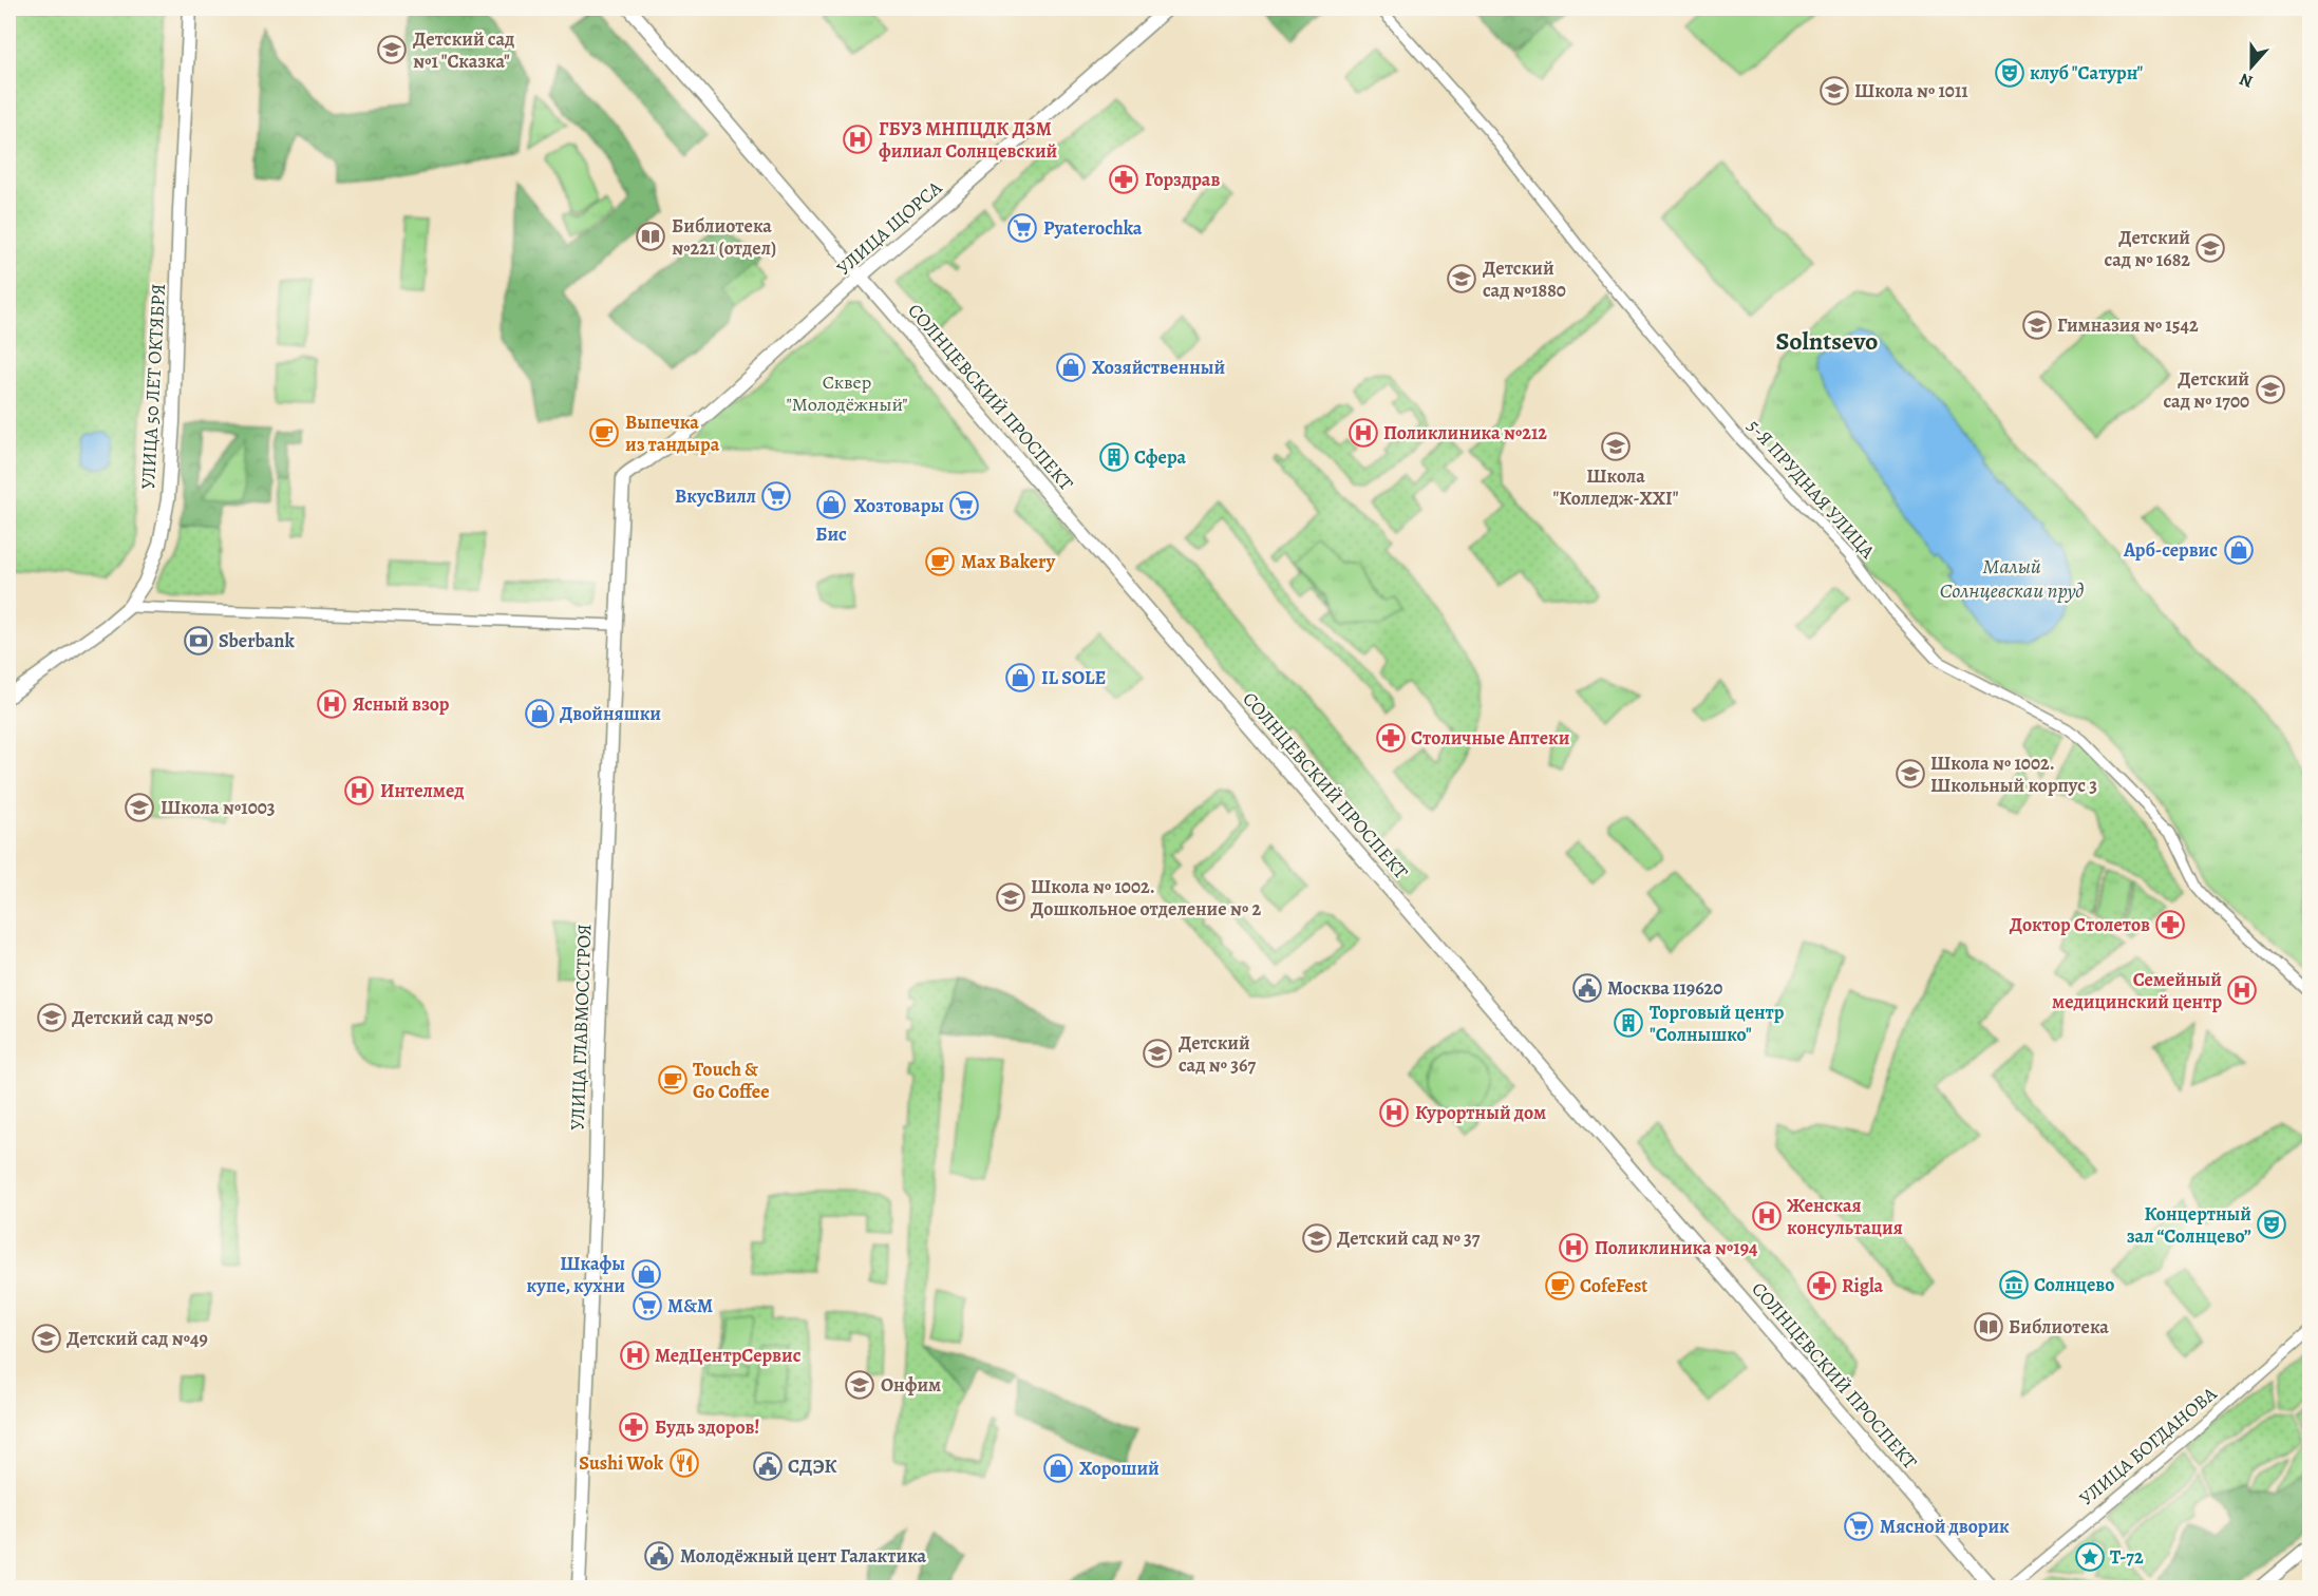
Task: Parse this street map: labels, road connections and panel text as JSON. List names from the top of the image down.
{
  "streets": {
    "street": [
      "УЛИЦА ЩОРСА",
      "УЛИЦА 50 ЛЕТ ОКТЯБРЯ",
      "СОЛНЦЕВСКИЙ ПРОСПЕКТ",
      "5-Я ПРУДНАЯ УЛИЦА",
      "УЛИЦА ГЛАВМОССТРОЯ",
      "УЛИЦА БОГДАНОВА"
    ]
  },
  "crossings": [
    ["УЛИЦА ЩОРСА", "СОЛНЦЕВСКИЙ ПРОСПЕКТ"],
    ["УЛИЦА ЩОРСА", "УЛИЦА ГЛАВМОССТРОЯ"]
  ],
  "districts": ["Solntsevo"],
  "water": ["Малый Солнцевскаи пруд"],
  "parks": ["Сквер \"Молодёжный\""],
  "places": {
    "school or university": [
      "Детский сад №1 \"Сказка\"",
      "Школа № 1011",
      "Детский сад № 1682",
      "Детский сад №1880",
      "Гимназия № 1542",
      "Детский сад № 1700",
      "Школа \"Колледж-XXI\"",
      "Школа № 1002. Школьный корпус 3",
      "Школа №1003",
      "Школа № 1002. Дошкольное отделение № 2",
      "Детский сад №50",
      "Детский сад № 367",
      "Детский сад № 37",
      "Детский сад №49",
      "Онфим"
    ],
    "theatre": ["клуб \"Сатурн\"", "Концертный зал “Солнцево”"],
    "hospital": [
      "ГБУЗ МНПЦДК ДЗМ филиал Солнцевский",
      "Поликлиника №212",
      "Ясный взор",
      "Интелмед",
      "Семейный медицинский центр",
      "Курортный дом",
      "Женская консультация",
      "Поликлиника №194",
      "МедЦентрСервис"
    ],
    "pharmacy": [
      "Горздрав",
      "Столичные Аптеки",
      "Доктор Столетов",
      "Rigla",
      "Будь здоров!"
    ],
    "supermarket": [
      "Pyaterochka",
      "ВкусВилл",
      "Хозтовары",
      "M&M",
      "Мясной дворик"
    ],
    "library": ["Библиотека №221 (отдел)", "Библиотека"],
    "shop": [
      "Хозяйственный",
      "Бис",
      "Арб-сервис",
      "IL SOLE",
      "Двойняшки",
      "Шкафы купе, кухни",
      "Хороший"
    ],
    "cafe": [
      "Выпечка из тандыра",
      "Max Bakery",
      "Touch & Go Coffee",
      "CofeFest"
    ],
    "building": ["Сфера", "Торговый центр \"Солнышко\""],
    "bank": ["Sberbank"],
    "public building": ["Москва 119620", "СДЭК", "Молодёжный цент Галактика"],
    "museum": ["Солнцево"],
    "restaurant": ["Sushi Wok"],
    "place": ["Т-72"]
  },
  "north": "bottom"
}
